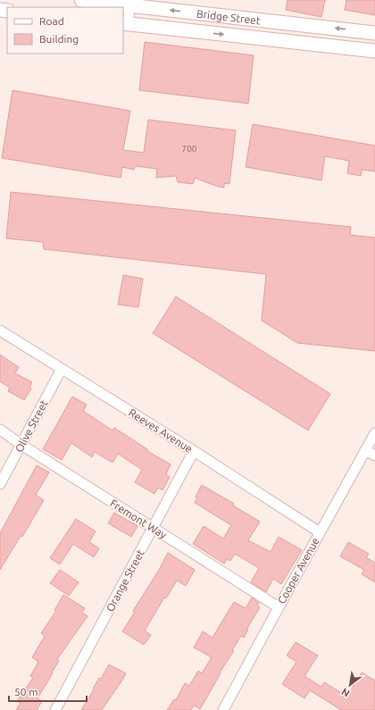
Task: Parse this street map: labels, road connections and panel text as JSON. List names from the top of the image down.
{
  "streets": {
    "main road": ["Bridge Street"],
    "street": [
      "Olive Street",
      "Reeves Avenue",
      "Fremont Way",
      "Cooper Avenue",
      "Orange Street"
    ]
  },
  "crossings": [
    ["Olive Street", "Reeves Avenue"],
    ["Olive Street", "Fremont Way"],
    ["Reeves Avenue", "Cooper Avenue"],
    ["Reeves Avenue", "Orange Street"],
    ["Fremont Way", "Cooper Avenue"],
    ["Fremont Way", "Orange Street"]
  ],
  "house_numbers": ["700"],
  "legend": ["Road", "Building"],
  "scale_bar": "50 m",
  "north": "bottom left"
}
